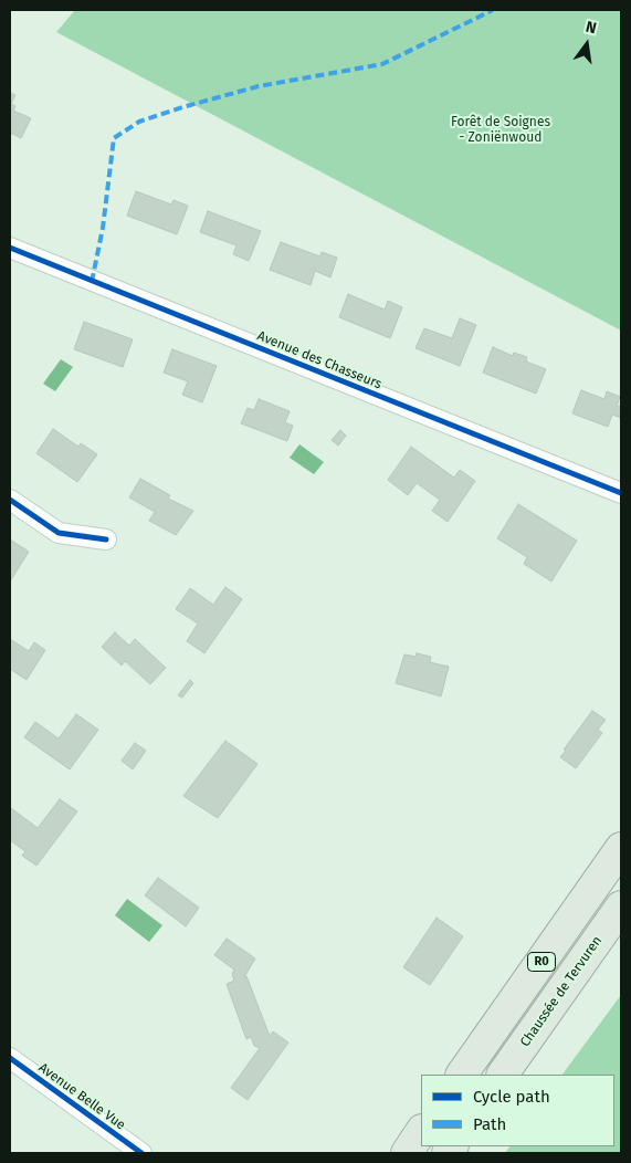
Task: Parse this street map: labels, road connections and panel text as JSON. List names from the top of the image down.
{
  "streets": {
    "highway": ["R0", "Chaussée de Tervuren"],
    "street": ["Avenue des Chasseurs", "Avenue Belle Vue"]
  },
  "parks": ["Forêt de Soignes - Zoniënwoud"],
  "legend": ["Cycle path", "Path"],
  "north": "top"
}
